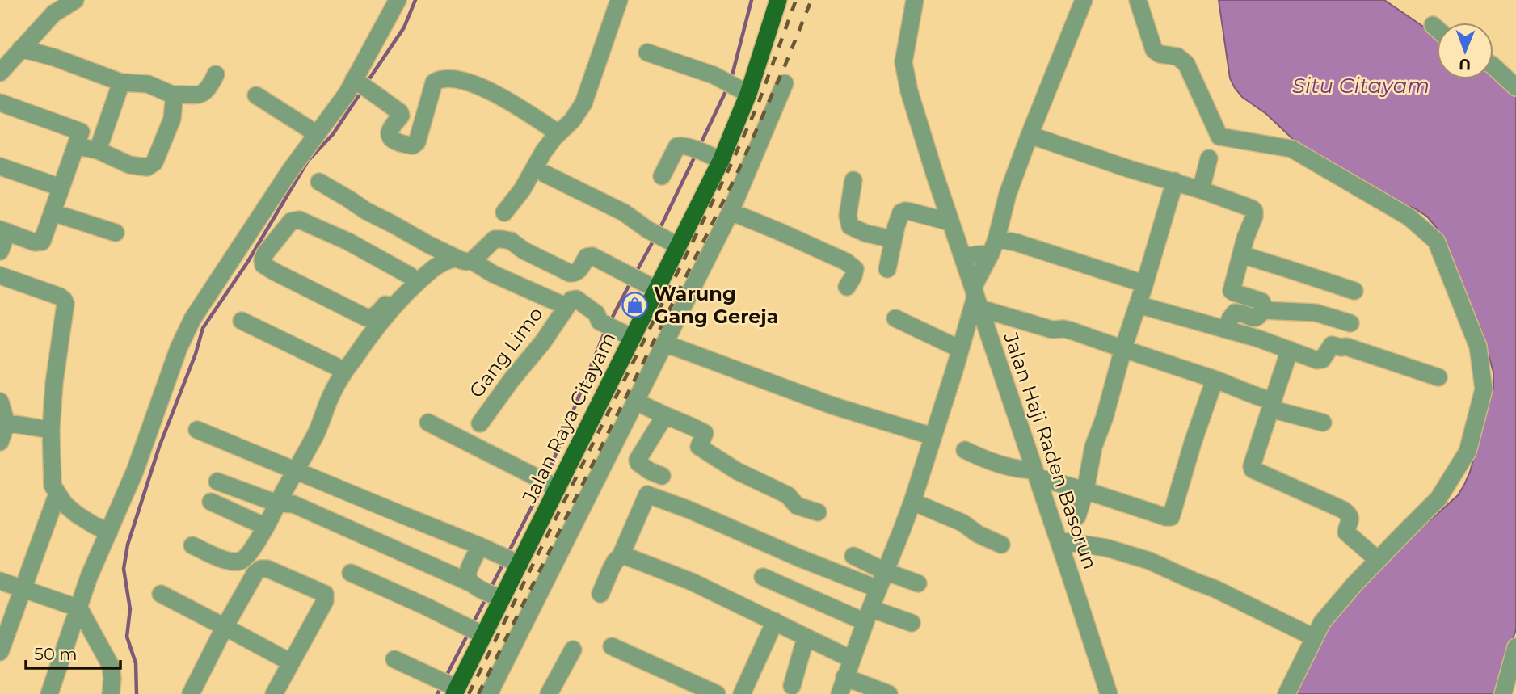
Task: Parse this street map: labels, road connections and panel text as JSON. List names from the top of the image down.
{
  "streets": {
    "main road": ["Jalan Raya Citayam"],
    "street": ["Gang Limo", "Jalan Haji Raden Basorun"]
  },
  "water": ["Situ Citayam"],
  "places": {
    "shop": ["Warung Gang Gereja"]
  },
  "scale_bar": "50 m",
  "north": "bottom"
}
